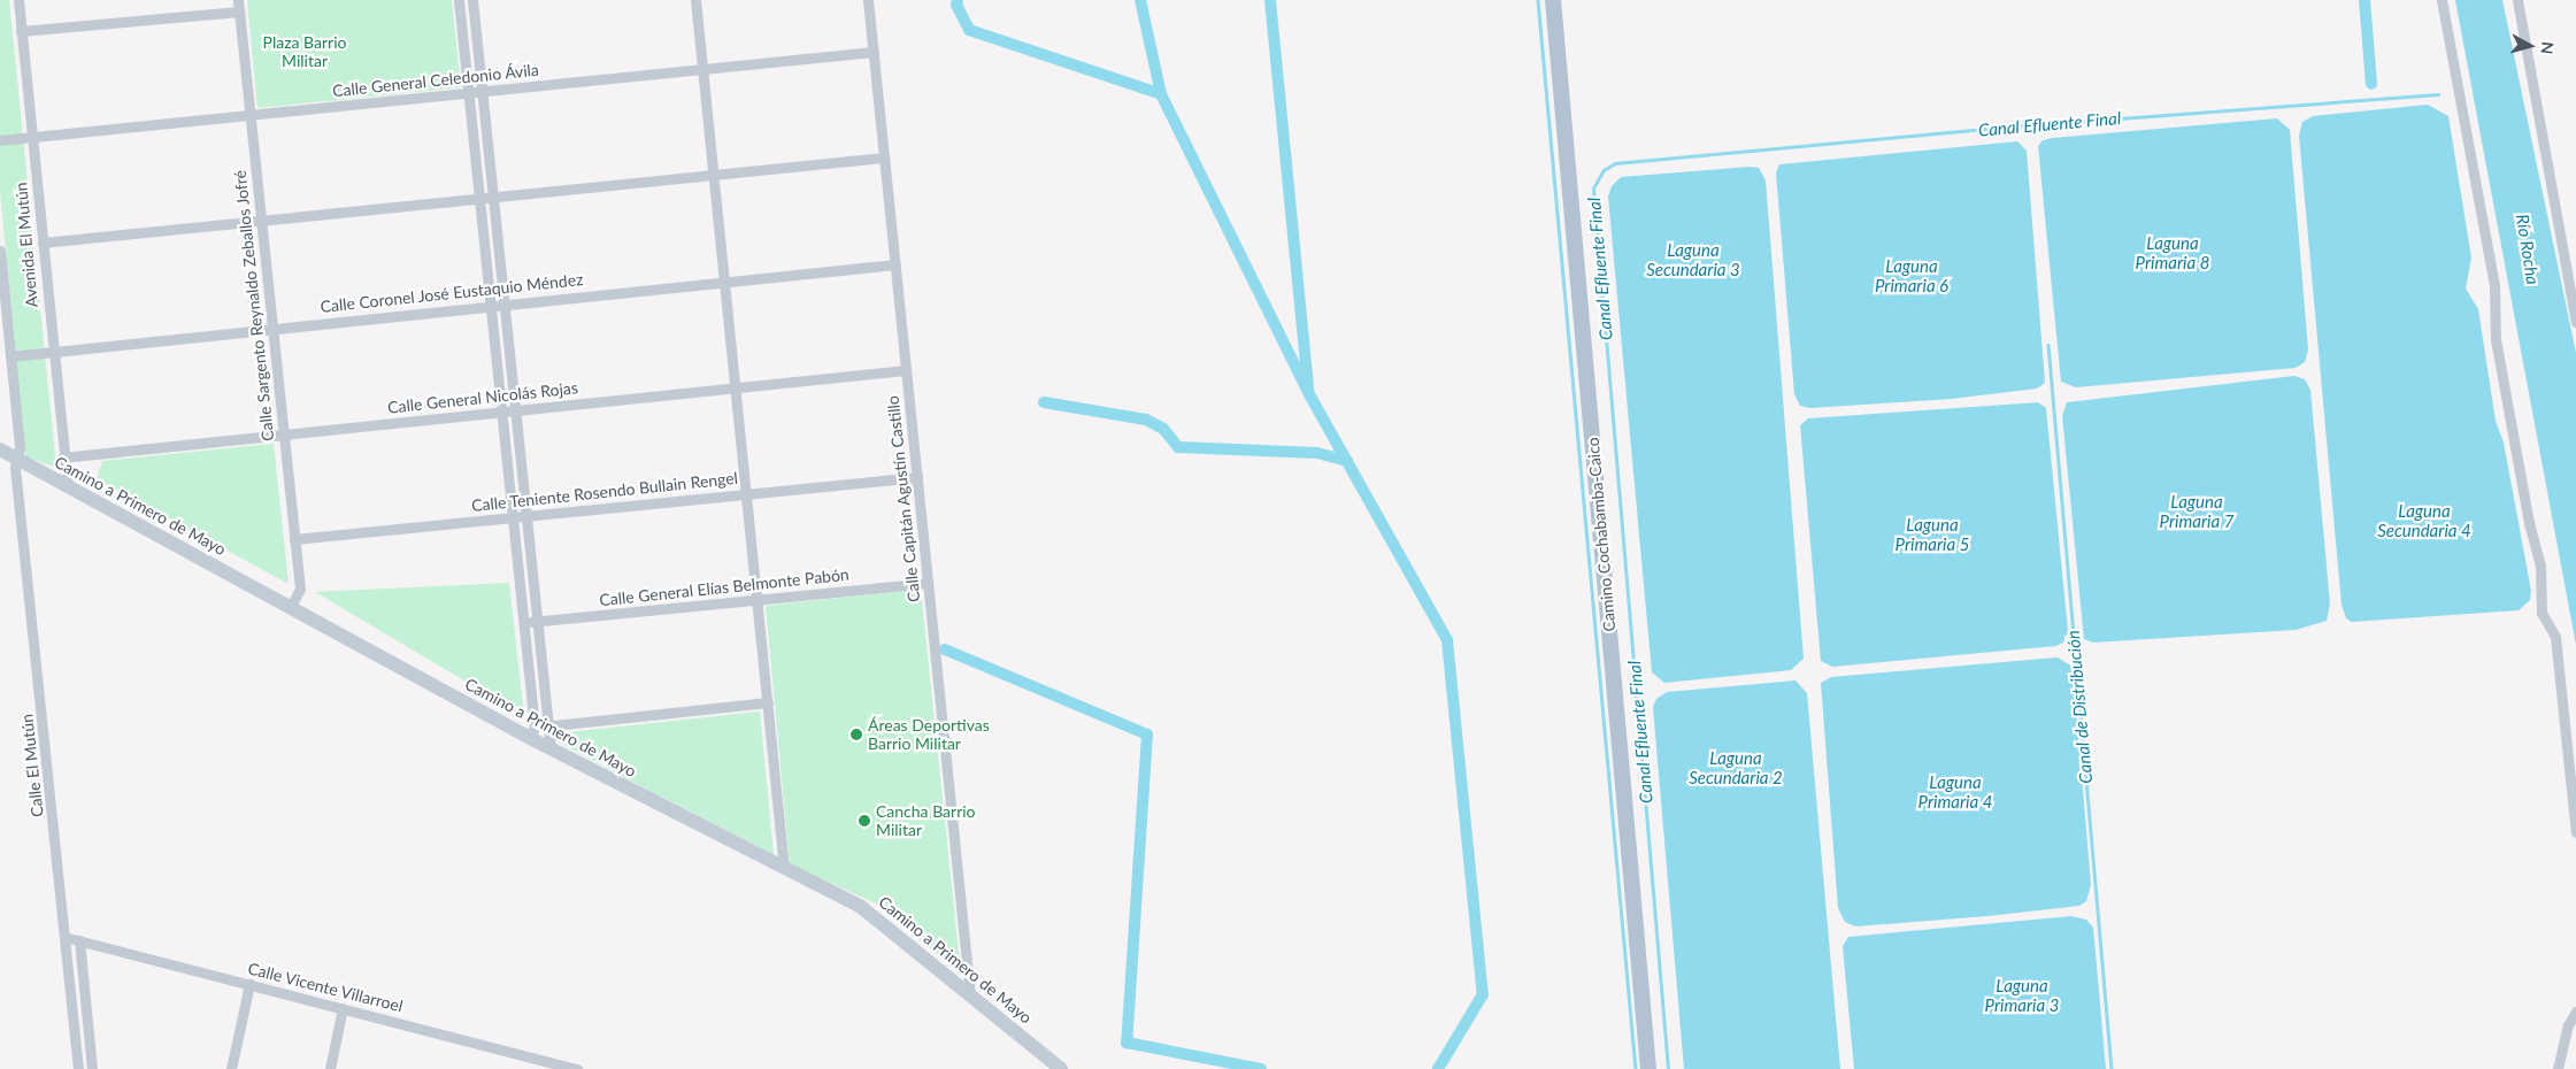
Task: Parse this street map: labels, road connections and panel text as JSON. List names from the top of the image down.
{
  "streets": {
    "main road": ["Camino a Primero de Mayo", "Camino Cochabamba-Caico"],
    "street": [
      "Calle General Celedonio Ávila",
      "Avenida El Mutún",
      "Calle Coronel José Eustaquio Méndez",
      "Calle Sargento Reynaldo Zeballos Jofré",
      "Calle General Nicolás Rojas",
      "Calle Teniente Rosendo Bullain Rengel",
      "Calle Capitán Agustín Castillo",
      "Calle General Elías Belmonte Pabón",
      "Calle El Mutún",
      "Calle Vicente Villarroel"
    ]
  },
  "crossings": [
    ["Calle General Celedonio Ávila", "Avenida El Mutún"],
    ["Calle General Celedonio Ávila", "Calle Sargento Reynaldo Zeballos Jofré"],
    ["Calle General Celedonio Ávila", "Calle Capitán Agustín Castillo"],
    ["Avenida El Mutún", "Calle Coronel José Eustaquio Méndez"],
    ["Avenida El Mutún", "Calle General Nicolás Rojas"],
    ["Avenida El Mutún", "Camino a Primero de Mayo"],
    ["Avenida El Mutún", "Calle El Mutún"],
    ["Calle Coronel José Eustaquio Méndez", "Calle Sargento Reynaldo Zeballos Jofré"],
    ["Calle Coronel José Eustaquio Méndez", "Calle Capitán Agustín Castillo"],
    ["Calle Sargento Reynaldo Zeballos Jofré", "Calle General Nicolás Rojas"],
    ["Calle Sargento Reynaldo Zeballos Jofré", "Calle Teniente Rosendo Bullain Rengel"],
    ["Calle Sargento Reynaldo Zeballos Jofré", "Camino a Primero de Mayo"],
    ["Calle General Nicolás Rojas", "Calle Capitán Agustín Castillo"],
    ["Calle Teniente Rosendo Bullain Rengel", "Calle Capitán Agustín Castillo"],
    ["Calle Capitán Agustín Castillo", "Camino a Primero de Mayo"],
    ["Calle Capitán Agustín Castillo", "Calle General Elías Belmonte Pabón"],
    ["Camino a Primero de Mayo", "Calle El Mutún"],
    ["Calle El Mutún", "Calle Vicente Villarroel"]
  ],
  "water": [
    "Canal Efluente Final",
    "Laguna Primaria 8",
    "Laguna Secundaria 3",
    "Río Rocha",
    "Laguna Primaria 6",
    "Laguna Primaria 7",
    "Laguna Secundaria 4",
    "Laguna Primaria 5",
    "Canal de Distribución",
    "Laguna Secundaria 2",
    "Laguna Primaria 4",
    "Laguna Primaria 3"
  ],
  "parks": ["Plaza Barrio Militar"],
  "places": ["Áreas Deportivas Barrio Militar", "Cancha Barrio Militar"],
  "north": "right"
}
